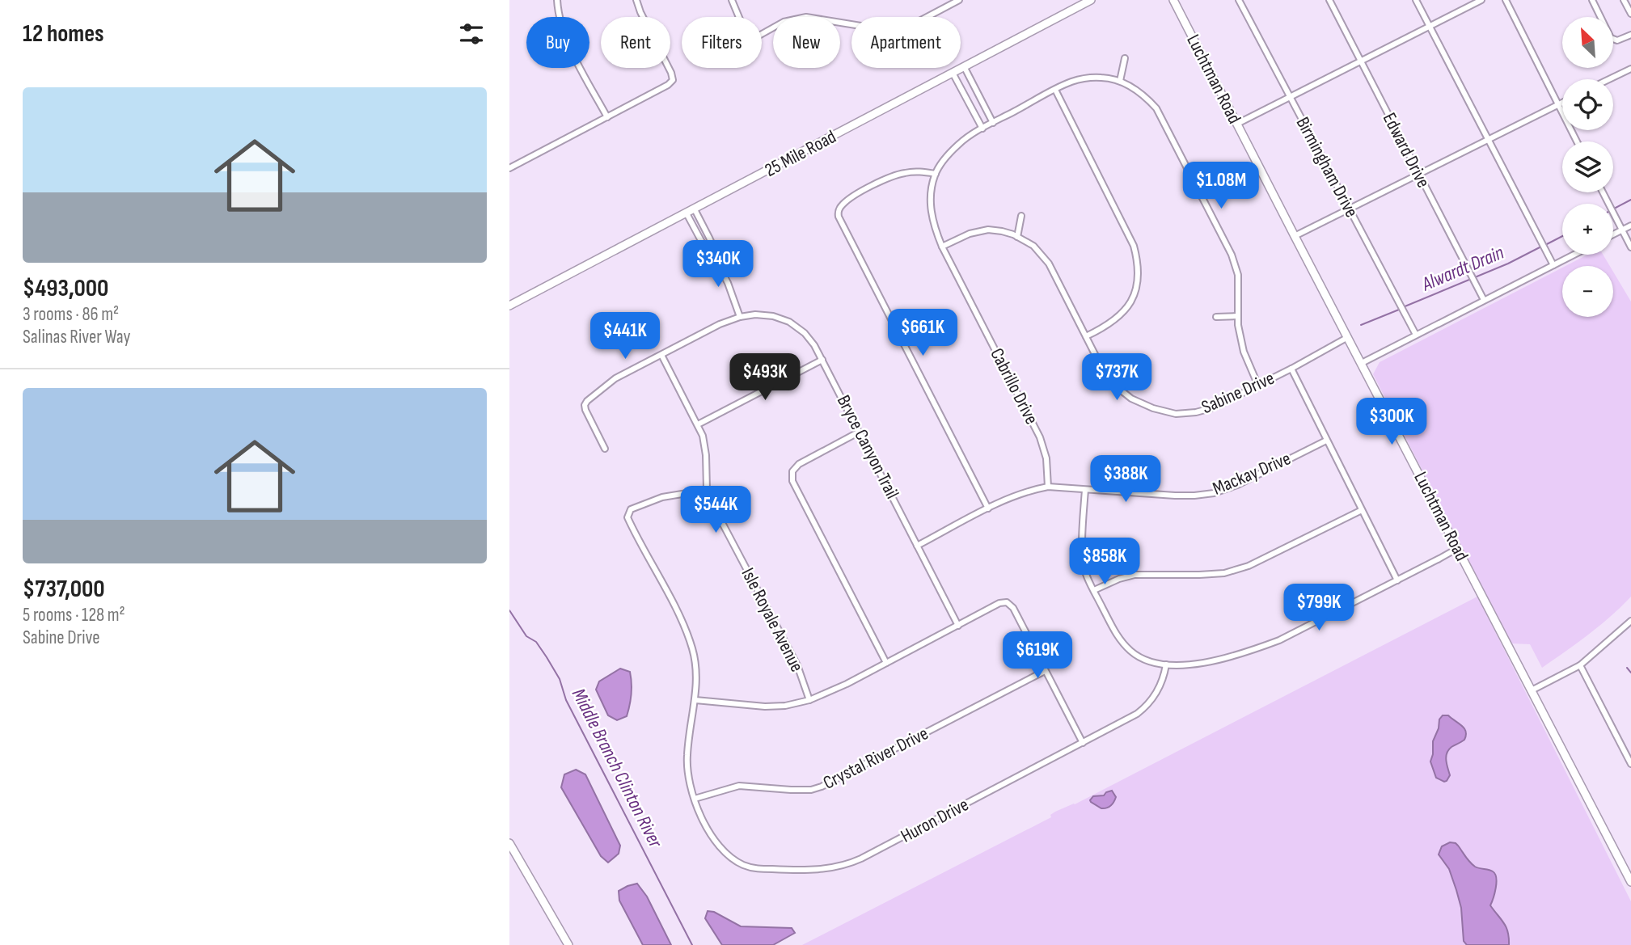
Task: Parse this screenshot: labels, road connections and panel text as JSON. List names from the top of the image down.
{
  "streets": {
    "street": [
      "Luchtman Road",
      "Edward Drive",
      "25 Mile Road",
      "Birmingham Drive",
      "Cabrillo Drive",
      "Sabine Drive",
      "Bryce Canyon Trail",
      "Mackay Drive",
      "Isle Royale Avenue",
      "Crystal River Drive",
      "Huron Drive"
    ]
  },
  "crossings": [
    ["Luchtman Road", "Sabine Drive"],
    ["Cabrillo Drive", "Sabine Drive"],
    ["Cabrillo Drive", "Mackay Drive"],
    ["Bryce Canyon Trail", "Mackay Drive"],
    ["Bryce Canyon Trail", "Isle Royale Avenue"],
    ["Isle Royale Avenue", "Huron Drive"],
    ["Crystal River Drive", "Huron Drive"]
  ],
  "water": ["Alwardt Drain", "Middle Branch Clinton River"],
  "north": "top left",
  "page": {
    "heading": "12 homes",
    "map_buttons": ["+", "−"],
    "chip": [
      "Buy",
      "Rent",
      "Filters",
      "New",
      "Apartment"
    ],
    "list": [
      {
        "name": "$493,000",
        "note": "3 rooms · 86 m² · Salinas River Way"
      },
      {
        "name": "$737,000",
        "note": "5 rooms · 128 m² · Sabine Drive"
      }
    ],
    "price": [
      "$1.08M",
      "$340K",
      "$661K",
      "$441K",
      "$493K",
      "$737K",
      "$300K",
      "$388K",
      "$544K",
      "$858K",
      "$799K",
      "$619K"
    ]
  }
}
